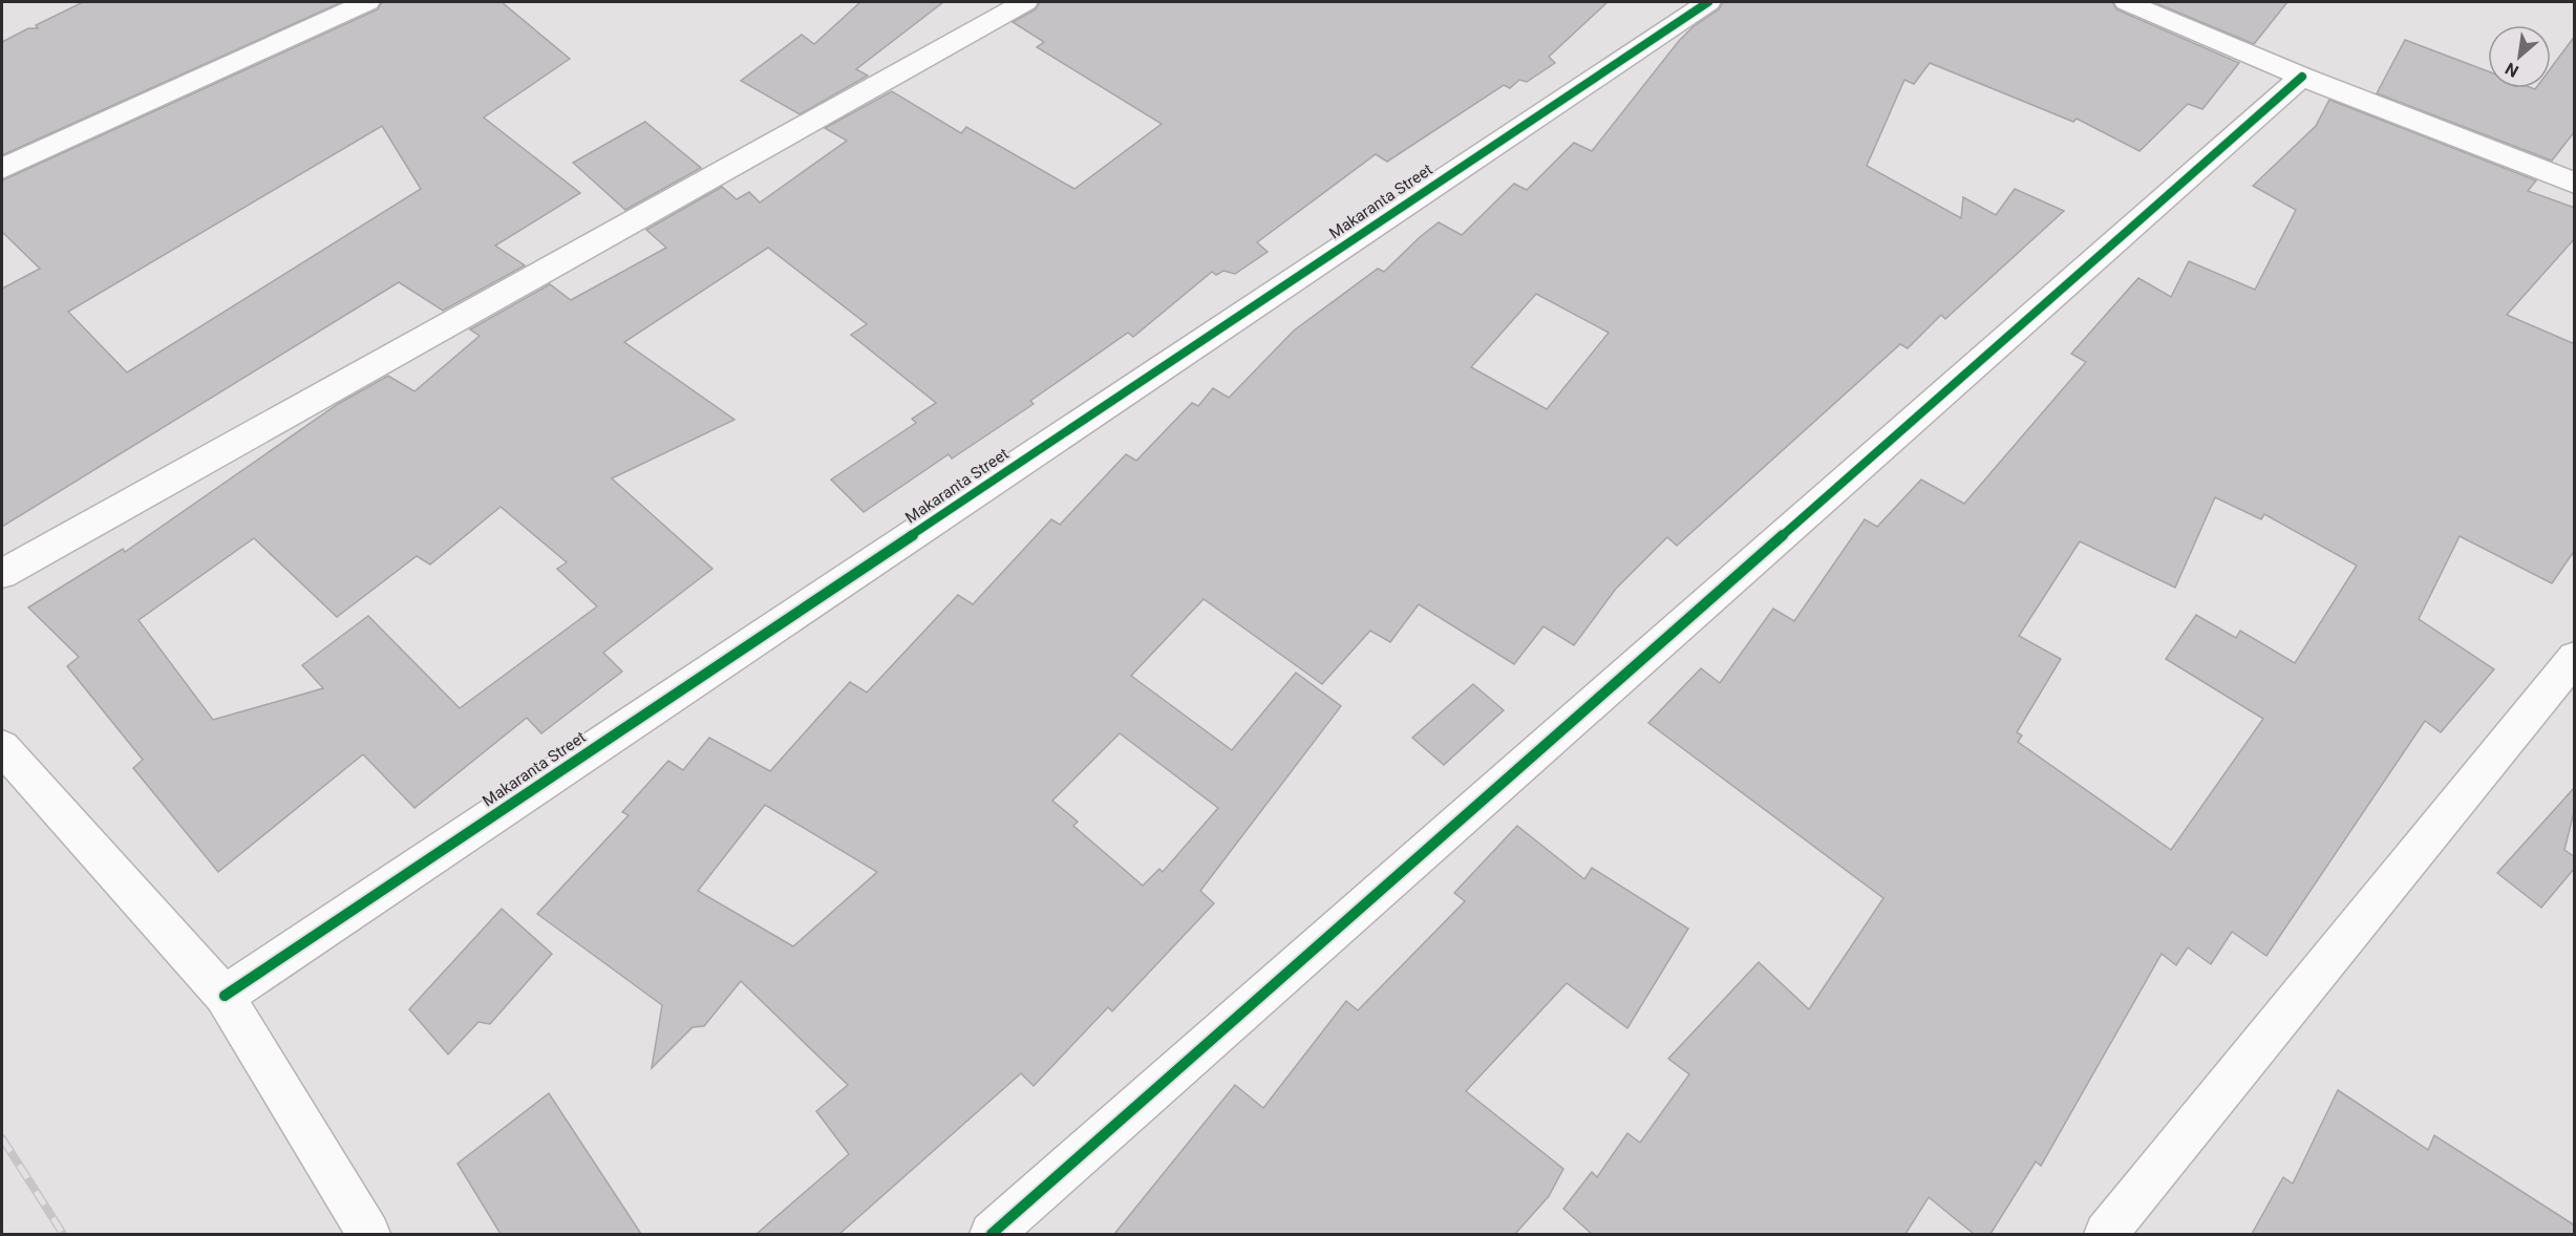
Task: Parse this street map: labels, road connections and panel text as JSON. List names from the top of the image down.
{
  "streets": {
    "street": ["Makaranta Street"]
  },
  "north": "bottom left"
}
